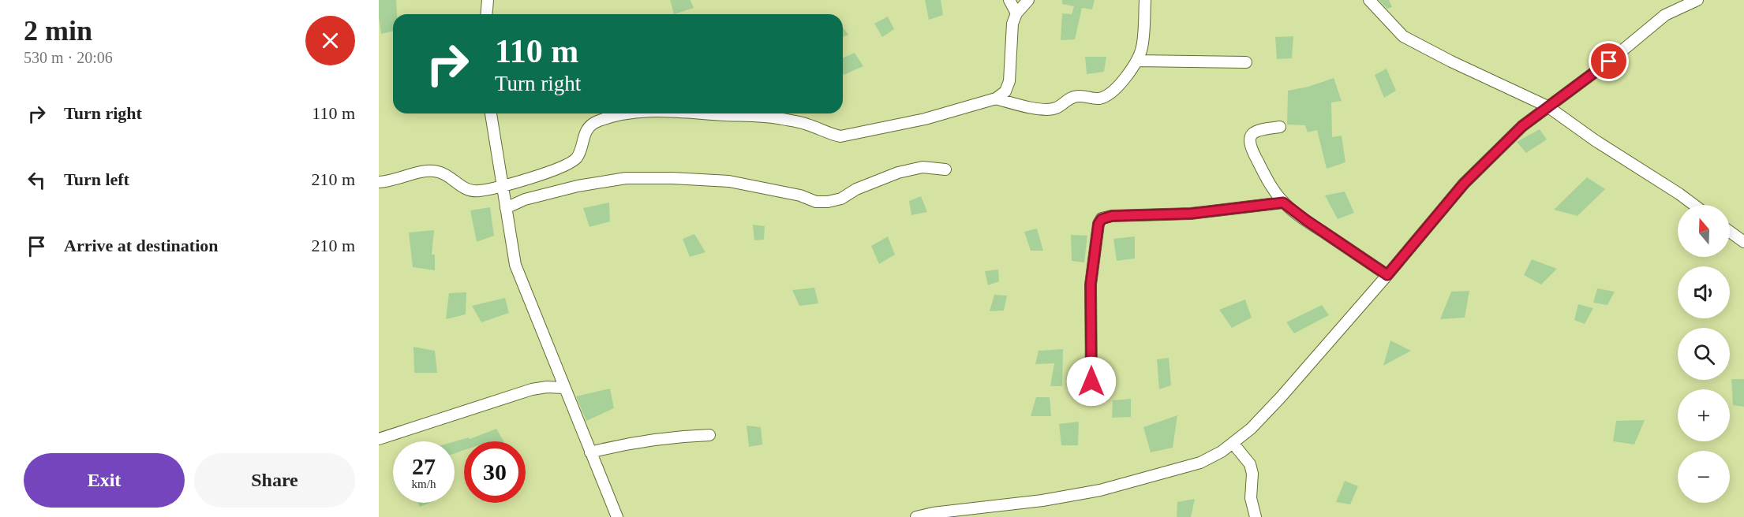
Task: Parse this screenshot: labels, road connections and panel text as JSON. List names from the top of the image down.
{
  "north": "top",
  "page": {
    "heading": ["2 min", "530 m · 20:06"],
    "turn": ["110 m", "Turn right"],
    "list": [
      {
        "name": "Turn right",
        "value": "110 m"
      },
      {
        "name": "Turn left",
        "value": "210 m"
      },
      {
        "name": "Arrive at destination",
        "value": "210 m"
      }
    ],
    "map_buttons": ["+", "−"],
    "speed": "27 km/h",
    "limit": "30",
    "buttons": ["Exit", "Share"]
  }
}
